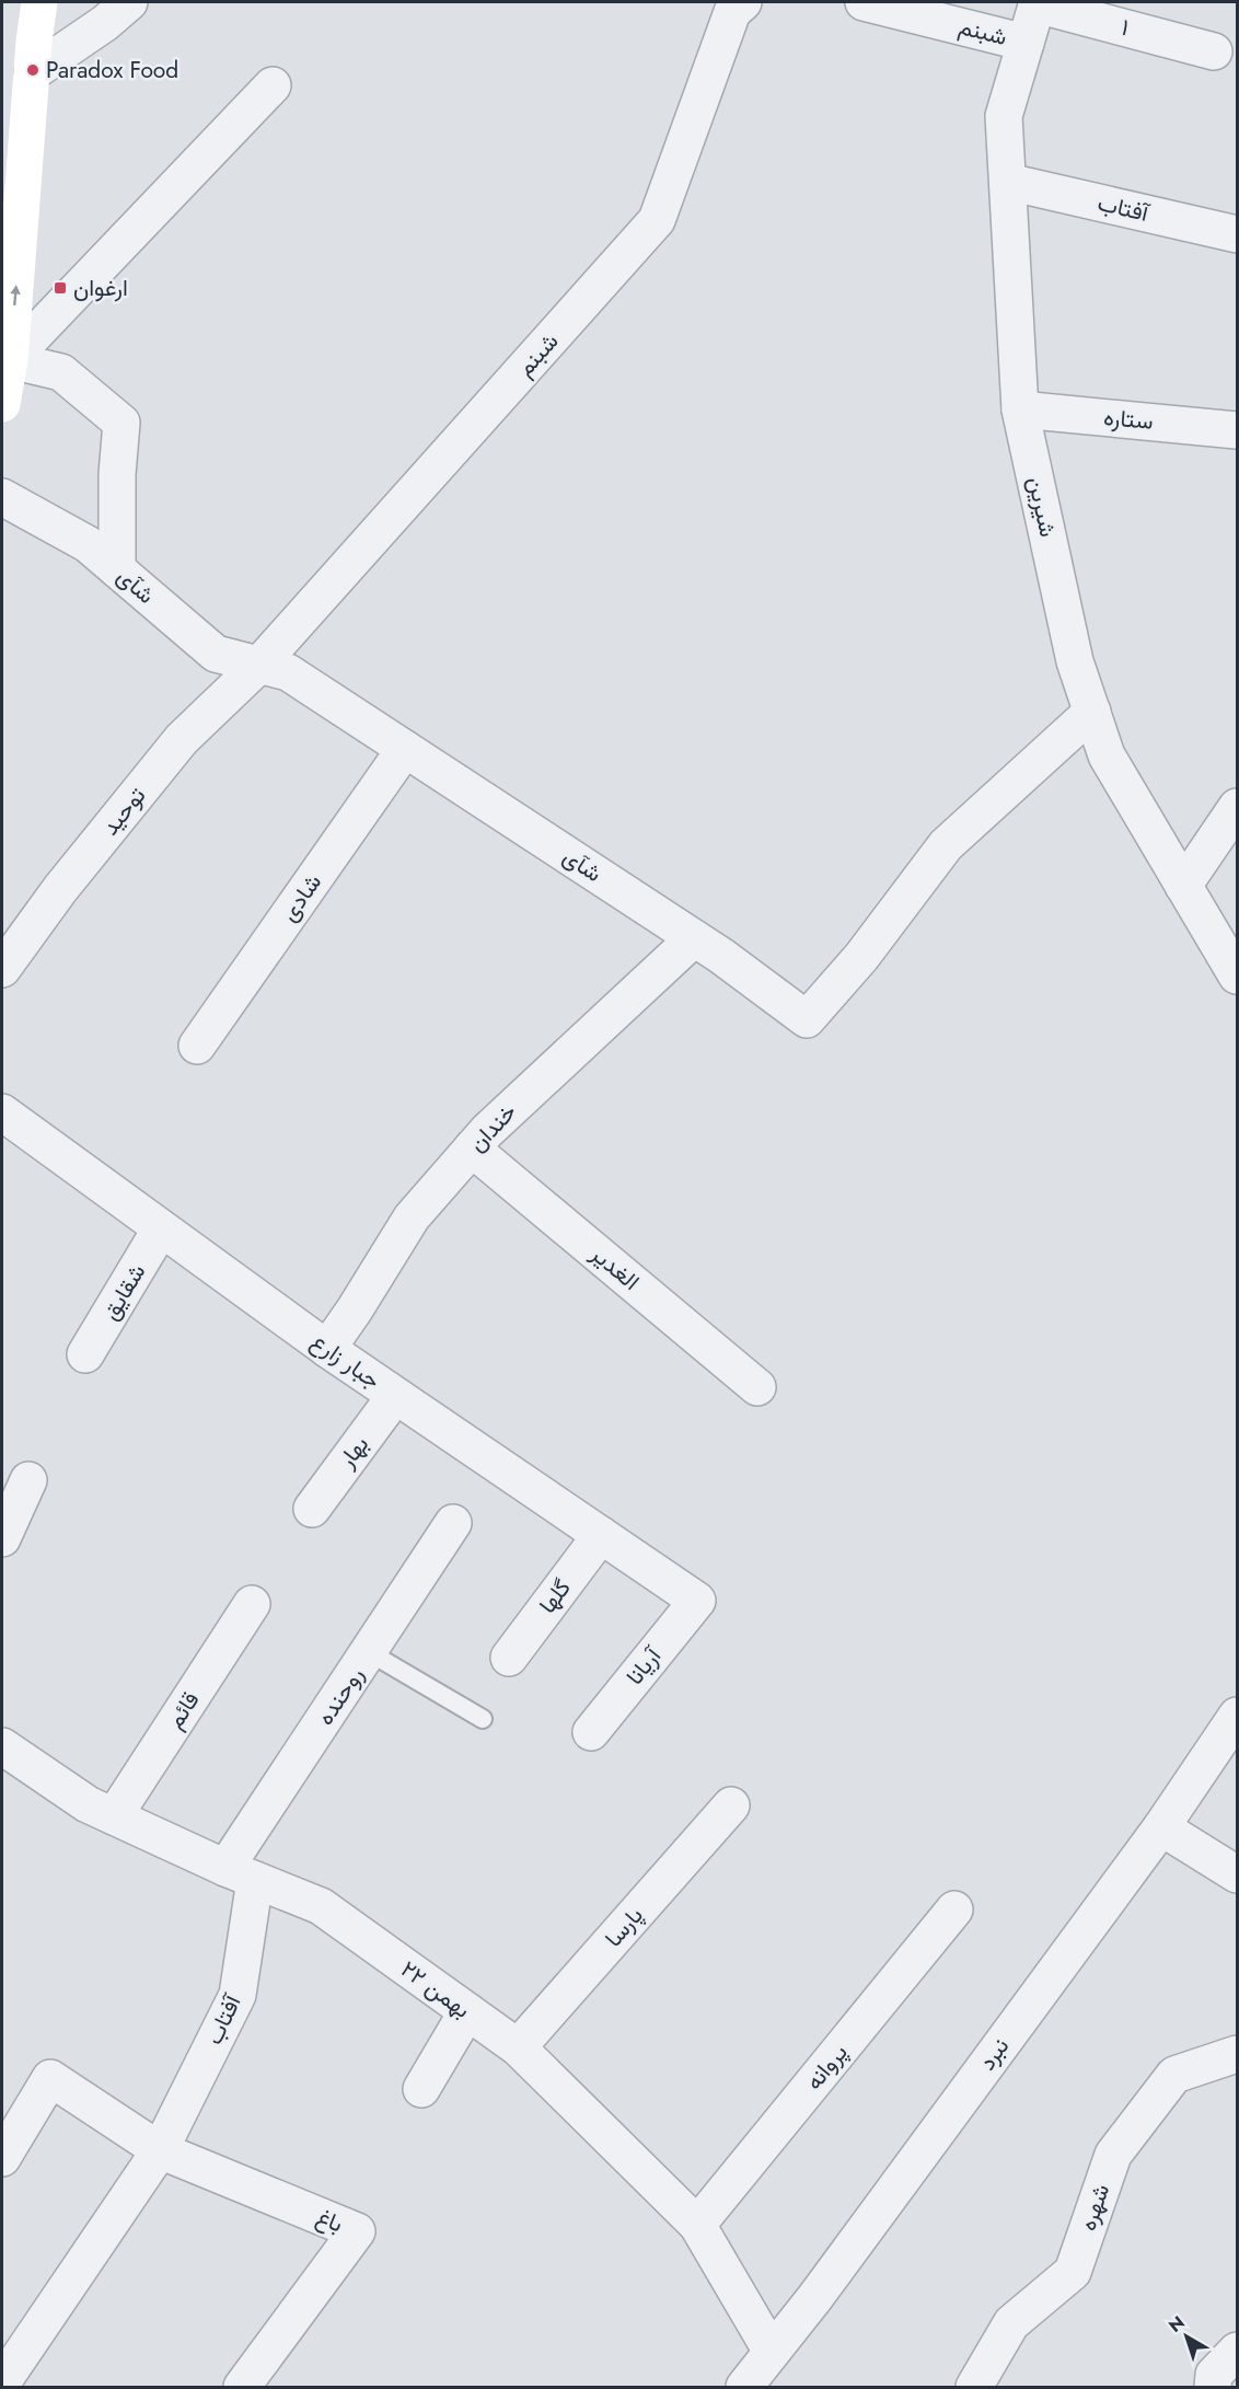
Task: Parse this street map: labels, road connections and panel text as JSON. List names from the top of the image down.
{
  "streets": {
    "street": [
      "۱",
      "شبنم",
      "آفتاب",
      "ستاره",
      "شیرین",
      "شآی",
      "توحید",
      "شادی",
      "خندان",
      "الغدیر",
      "شقایق",
      "جبار زارع",
      "بهار",
      "گلها",
      "آریانا",
      "روحنده",
      "قائم",
      "پارسا",
      "۲۲ بهمن",
      "نبرد",
      "پروانه",
      "شهره",
      "باغ"
    ]
  },
  "crossings": [
    ["۱", "شیرین"],
    ["شبنم", "شیرین"],
    ["شبنم", "شآی"],
    ["شبنم", "توحید"],
    ["آفتاب", "شیرین"],
    ["آفتاب", "روحنده"],
    ["آفتاب", "۲۲ بهمن"],
    ["آفتاب", "باغ"],
    ["ستاره", "شیرین"],
    ["شیرین", "شآی"],
    ["شآی", "توحید"],
    ["شآی", "شادی"],
    ["شآی", "خندان"],
    ["خندان", "الغدیر"],
    ["خندان", "جبار زارع"],
    ["شقایق", "جبار زارع"],
    ["جبار زارع", "بهار"],
    ["جبار زارع", "گلها"],
    ["جبار زارع", "آریانا"],
    ["روحنده", "۲۲ بهمن"],
    ["قائم", "۲۲ بهمن"],
    ["پارسا", "۲۲ بهمن"],
    ["۲۲ بهمن", "نبرد"],
    ["۲۲ بهمن", "پروانه"]
  ],
  "places": {
    "other": ["Paradox Food"],
    "transit": ["ارغوان"]
  },
  "north": "top left"
}
